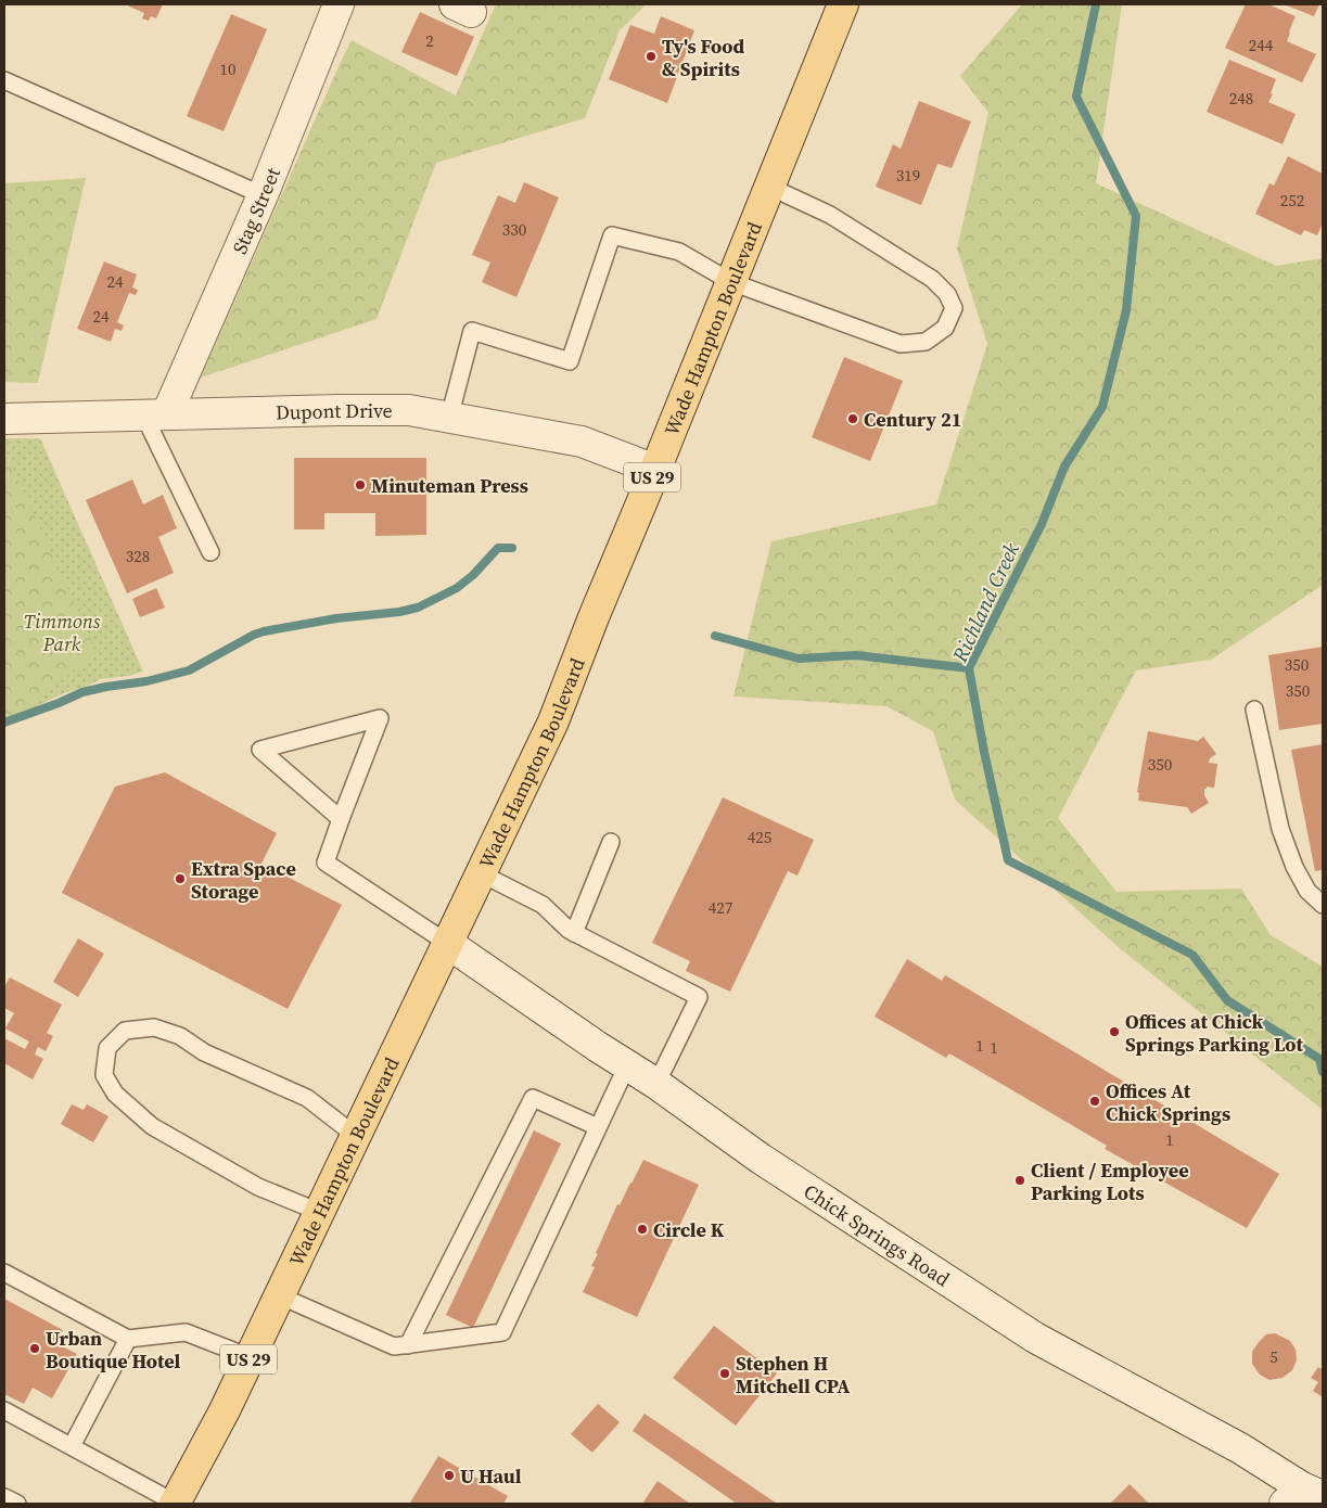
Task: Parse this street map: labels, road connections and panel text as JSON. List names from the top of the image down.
{
  "streets": {
    "main road": ["Wade Hampton Boulevard", "US 29"],
    "street": ["Stag Street", "Dupont Drive", "Chick Springs Road"]
  },
  "crossings": [
    ["Stag Street", "Dupont Drive"],
    ["Wade Hampton Boulevard", "Dupont Drive"],
    ["Wade Hampton Boulevard", "Chick Springs Road"]
  ],
  "water": ["Richland Creek"],
  "parks": ["Timmons Park"],
  "places": [
    "Ty's Food & Spirits",
    "Century 21",
    "Minuteman Press",
    "Extra Space Storage",
    "Offices at Chick Springs Parking Lot",
    "Offices At Chick Springs",
    "Client / Employee Parking Lots",
    "Circle K",
    "Urban Boutique Hotel",
    "Stephen H Mitchell CPA",
    "U Haul"
  ],
  "house_numbers": [
    "2",
    "244",
    "10",
    "248",
    "319",
    "252",
    "330",
    "24",
    "24",
    "328",
    "350",
    "350",
    "350",
    "425",
    "427",
    "1",
    "1",
    "1",
    "5"
  ]
}
